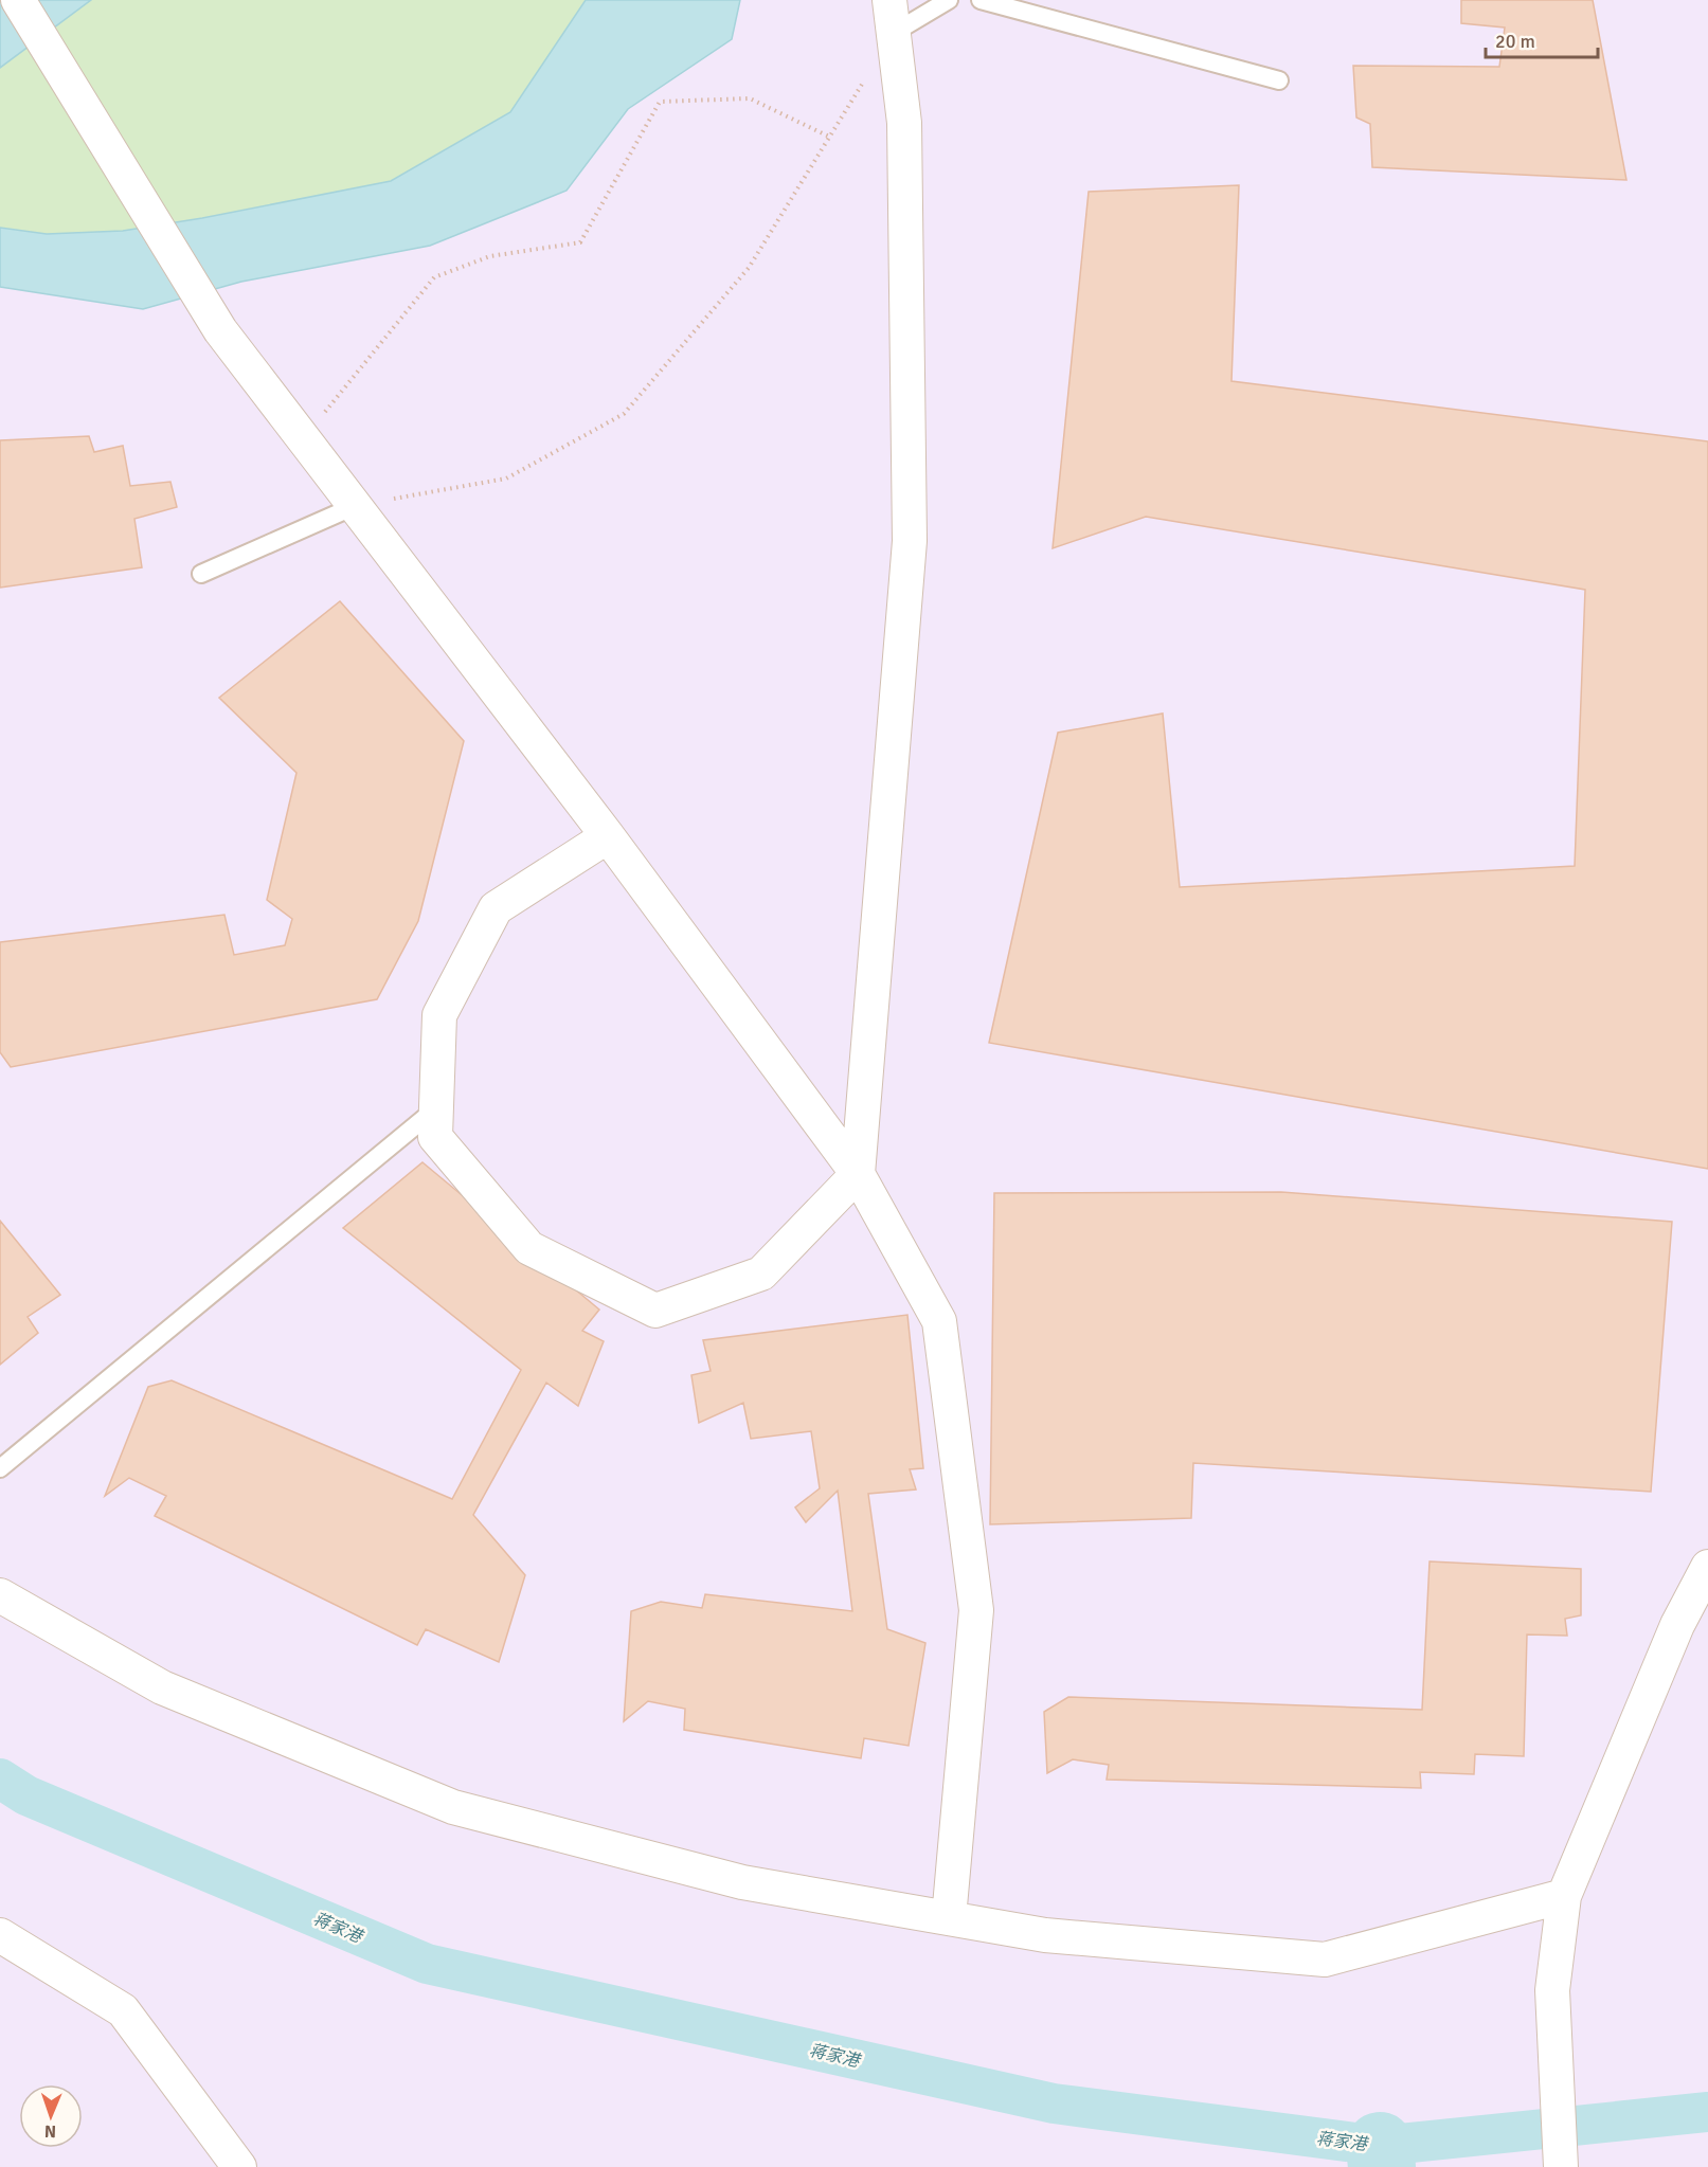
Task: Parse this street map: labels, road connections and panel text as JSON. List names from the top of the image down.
{
  "water": ["蒋家港"],
  "scale_bar": "20 m",
  "north": "bottom"
}
